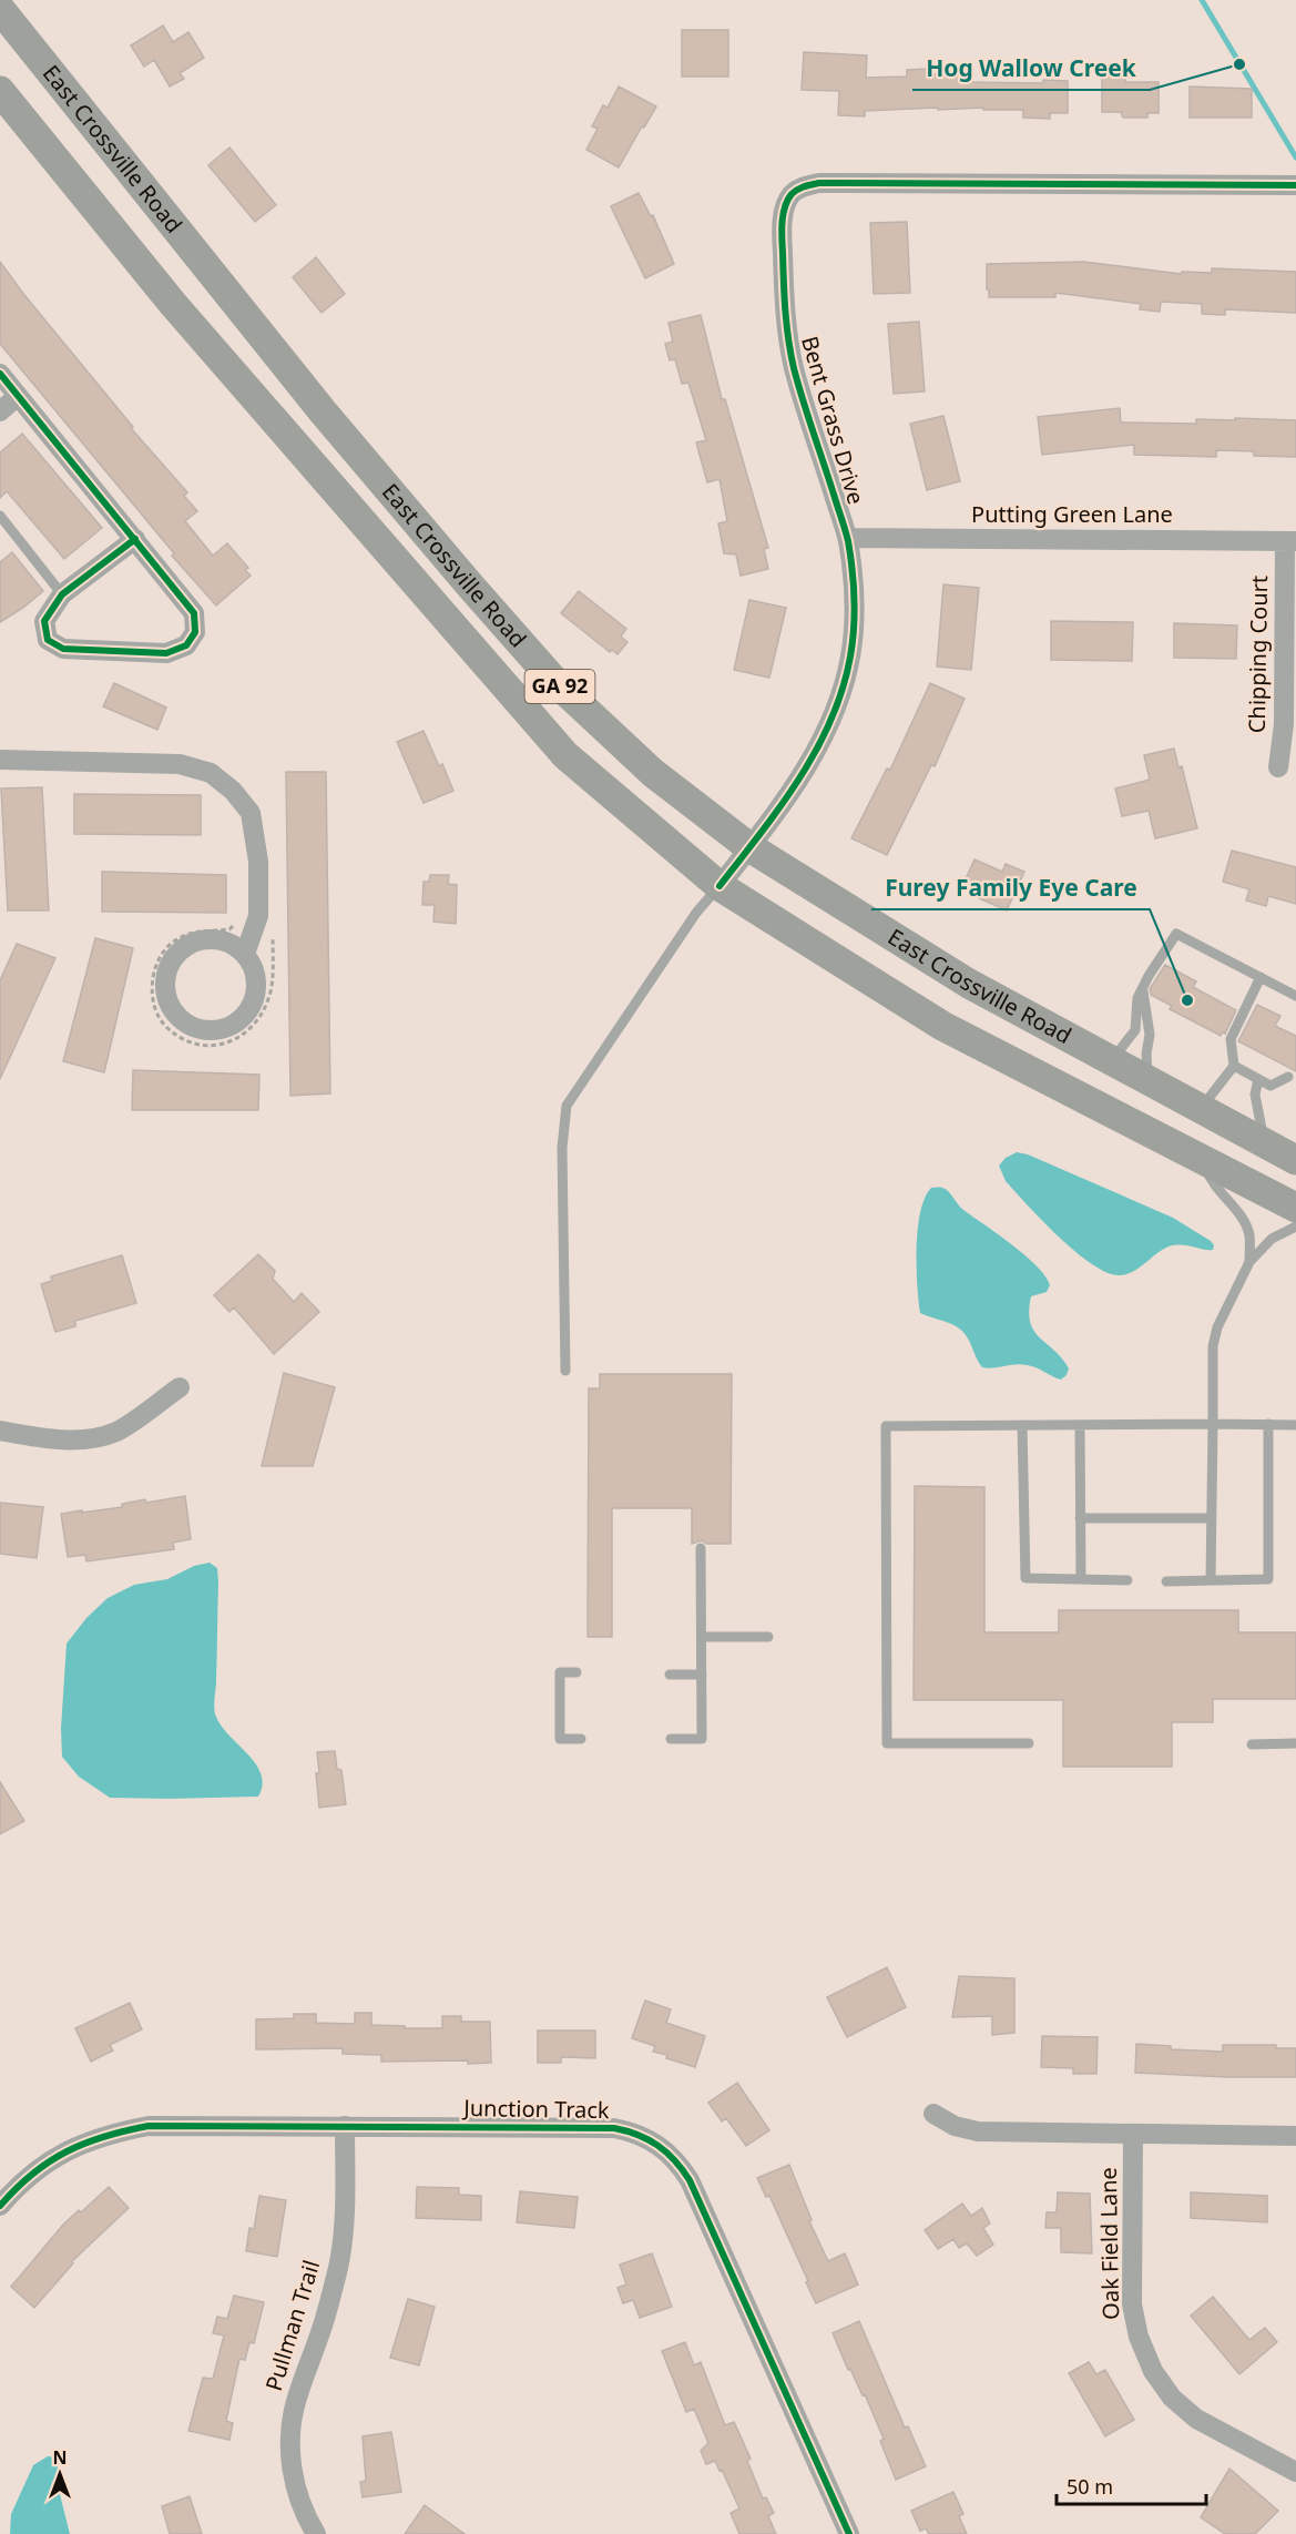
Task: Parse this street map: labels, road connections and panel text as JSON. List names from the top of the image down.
{
  "streets": {
    "main road": ["East Crossville Road", "GA 92"],
    "street": [
      "Bent Grass Drive",
      "Putting Green Lane",
      "Chipping Court",
      "Junction Track",
      "Oak Field Lane",
      "Pullman Trail"
    ]
  },
  "crossings": [
    ["East Crossville Road", "Bent Grass Drive"],
    ["Bent Grass Drive", "Putting Green Lane"],
    ["Putting Green Lane", "Chipping Court"],
    ["Junction Track", "Pullman Trail"]
  ],
  "places": ["Hog Wallow Creek", "Furey Family Eye Care"],
  "scale_bar": "50 m",
  "north": "top"
}
